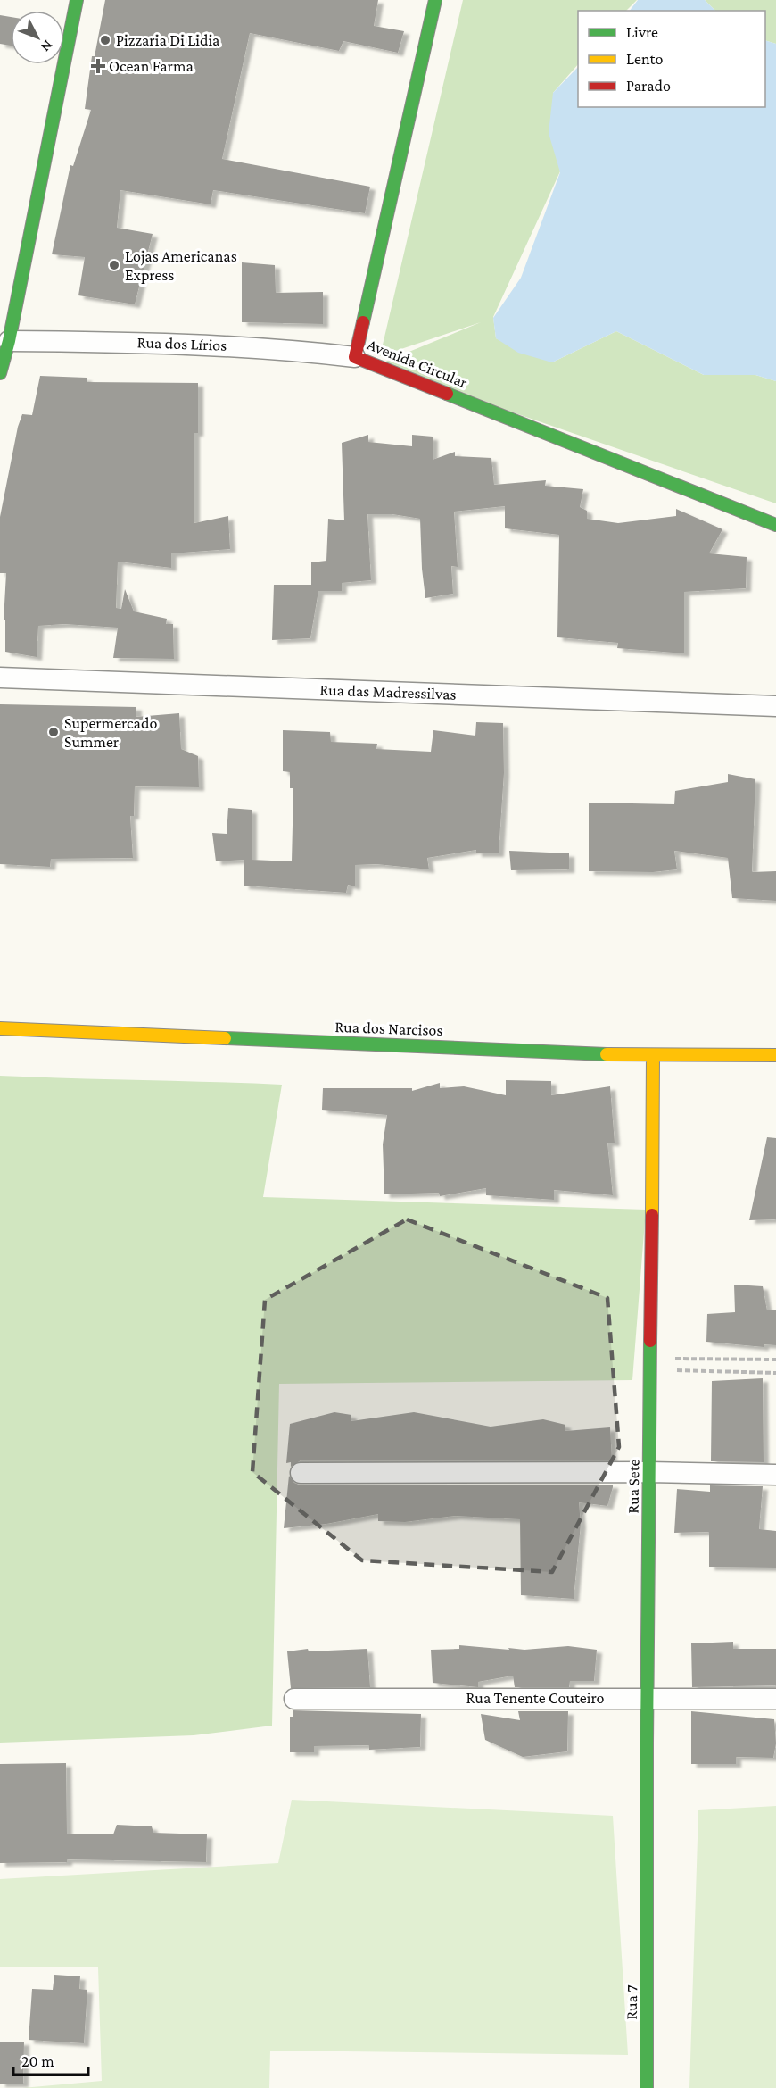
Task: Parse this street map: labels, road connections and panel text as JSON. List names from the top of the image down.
{
  "streets": {
    "street": [
      "Rua dos Lírios",
      "Avenida Circular",
      "Rua das Madressilvas",
      "Rua dos Narcisos",
      "Rua Sete",
      "Rua Tenente Couteiro",
      "Rua 7"
    ]
  },
  "crossings": [
    ["Rua dos Lírios", "Avenida Circular"],
    ["Rua dos Narcisos", "Rua Sete"],
    ["Rua Sete", "Rua Tenente Couteiro"],
    ["Rua Sete", "Rua 7"]
  ],
  "places": {
    "other": ["Pizzaria Di Lidia", "Lojas Americanas Express", "Supermercado Summer"],
    "health": ["Ocean Farma"]
  },
  "legend": ["Livre", "Lento", "Parado"],
  "scale_bar": "20 m",
  "north": "bottom right"
}
